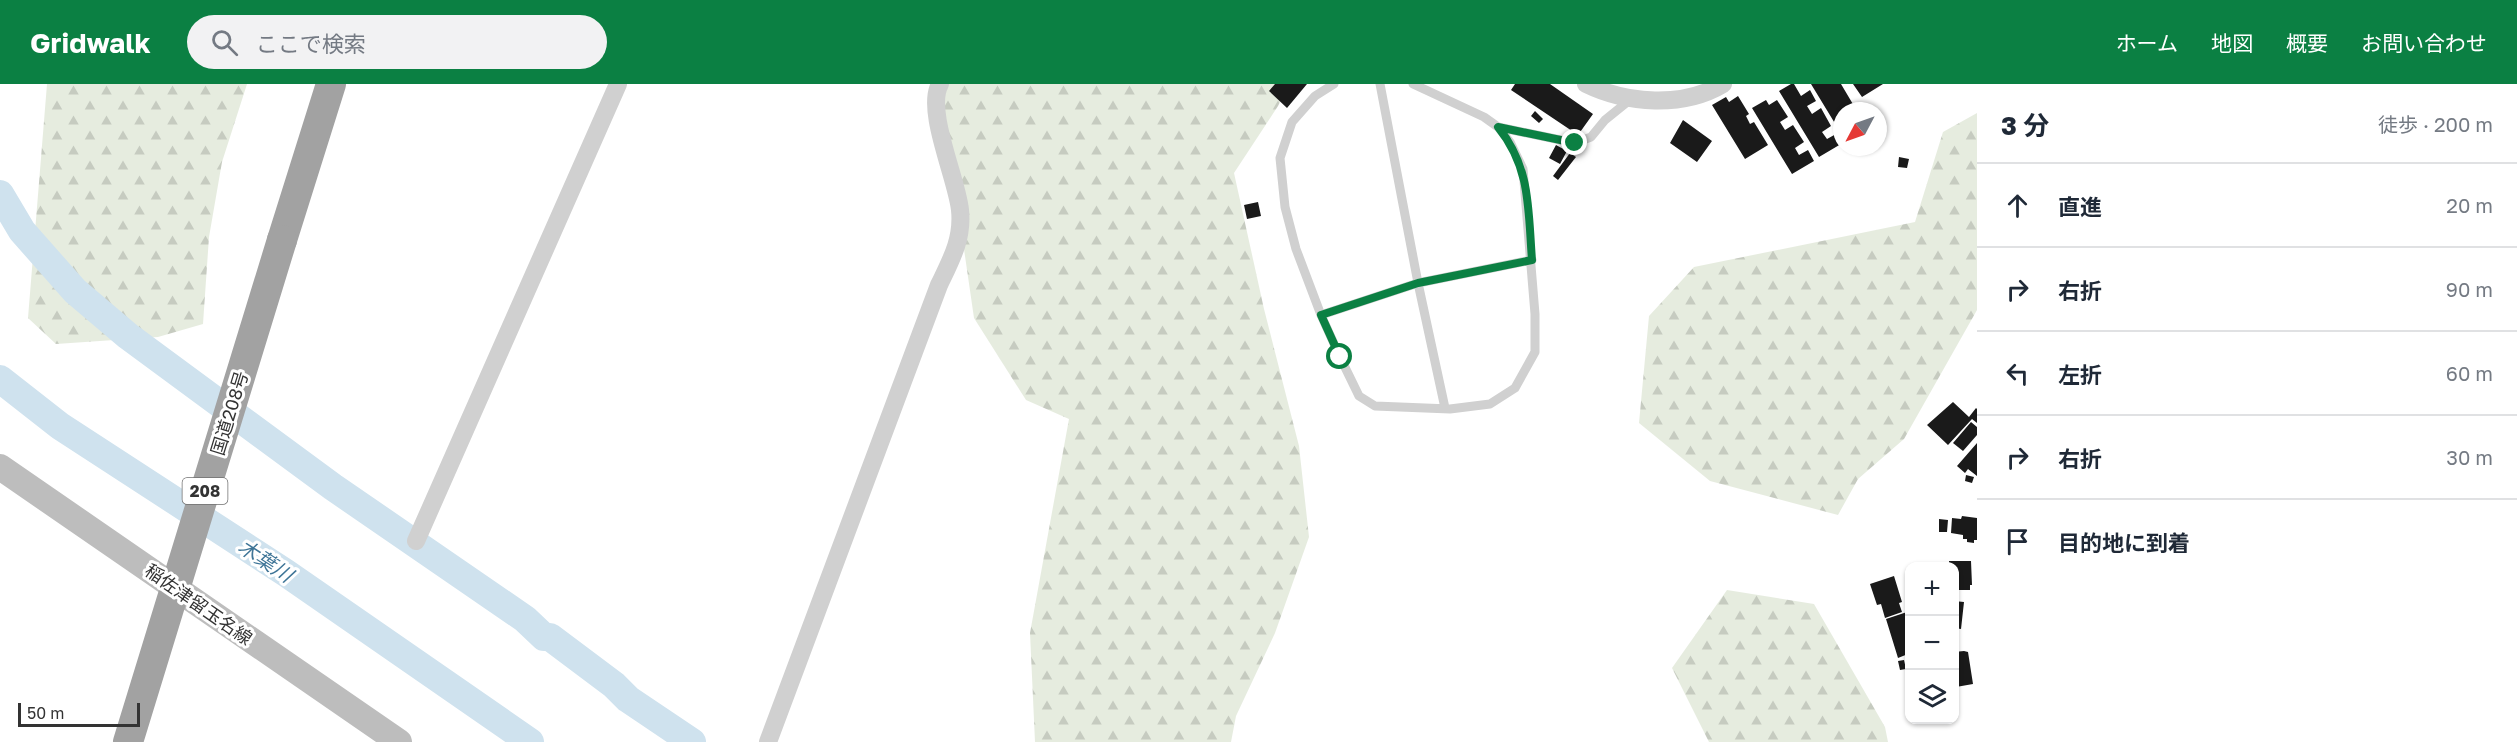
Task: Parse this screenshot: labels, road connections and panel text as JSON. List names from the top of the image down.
{
  "streets": {
    "highway": ["国道208号", "208"],
    "main road": ["稲佐津留玉名線"]
  },
  "water": ["木葉川"],
  "scale_bar": "50 m",
  "north": "bottom left",
  "page": {
    "header": "Gridwalk",
    "search": "ここで検索",
    "nav": [
      "ホーム",
      "地図",
      "概要",
      "お問い合わせ"
    ],
    "heading": ["3 分", "徒歩 · 200 m"],
    "list": [
      ["直進", "20 m"],
      ["右折", "90 m"],
      ["左折", "60 m"],
      ["右折", "30 m"],
      "目的地に到着"
    ],
    "map_buttons": ["+", "−"],
    "scale": "50 m"
  }
}
